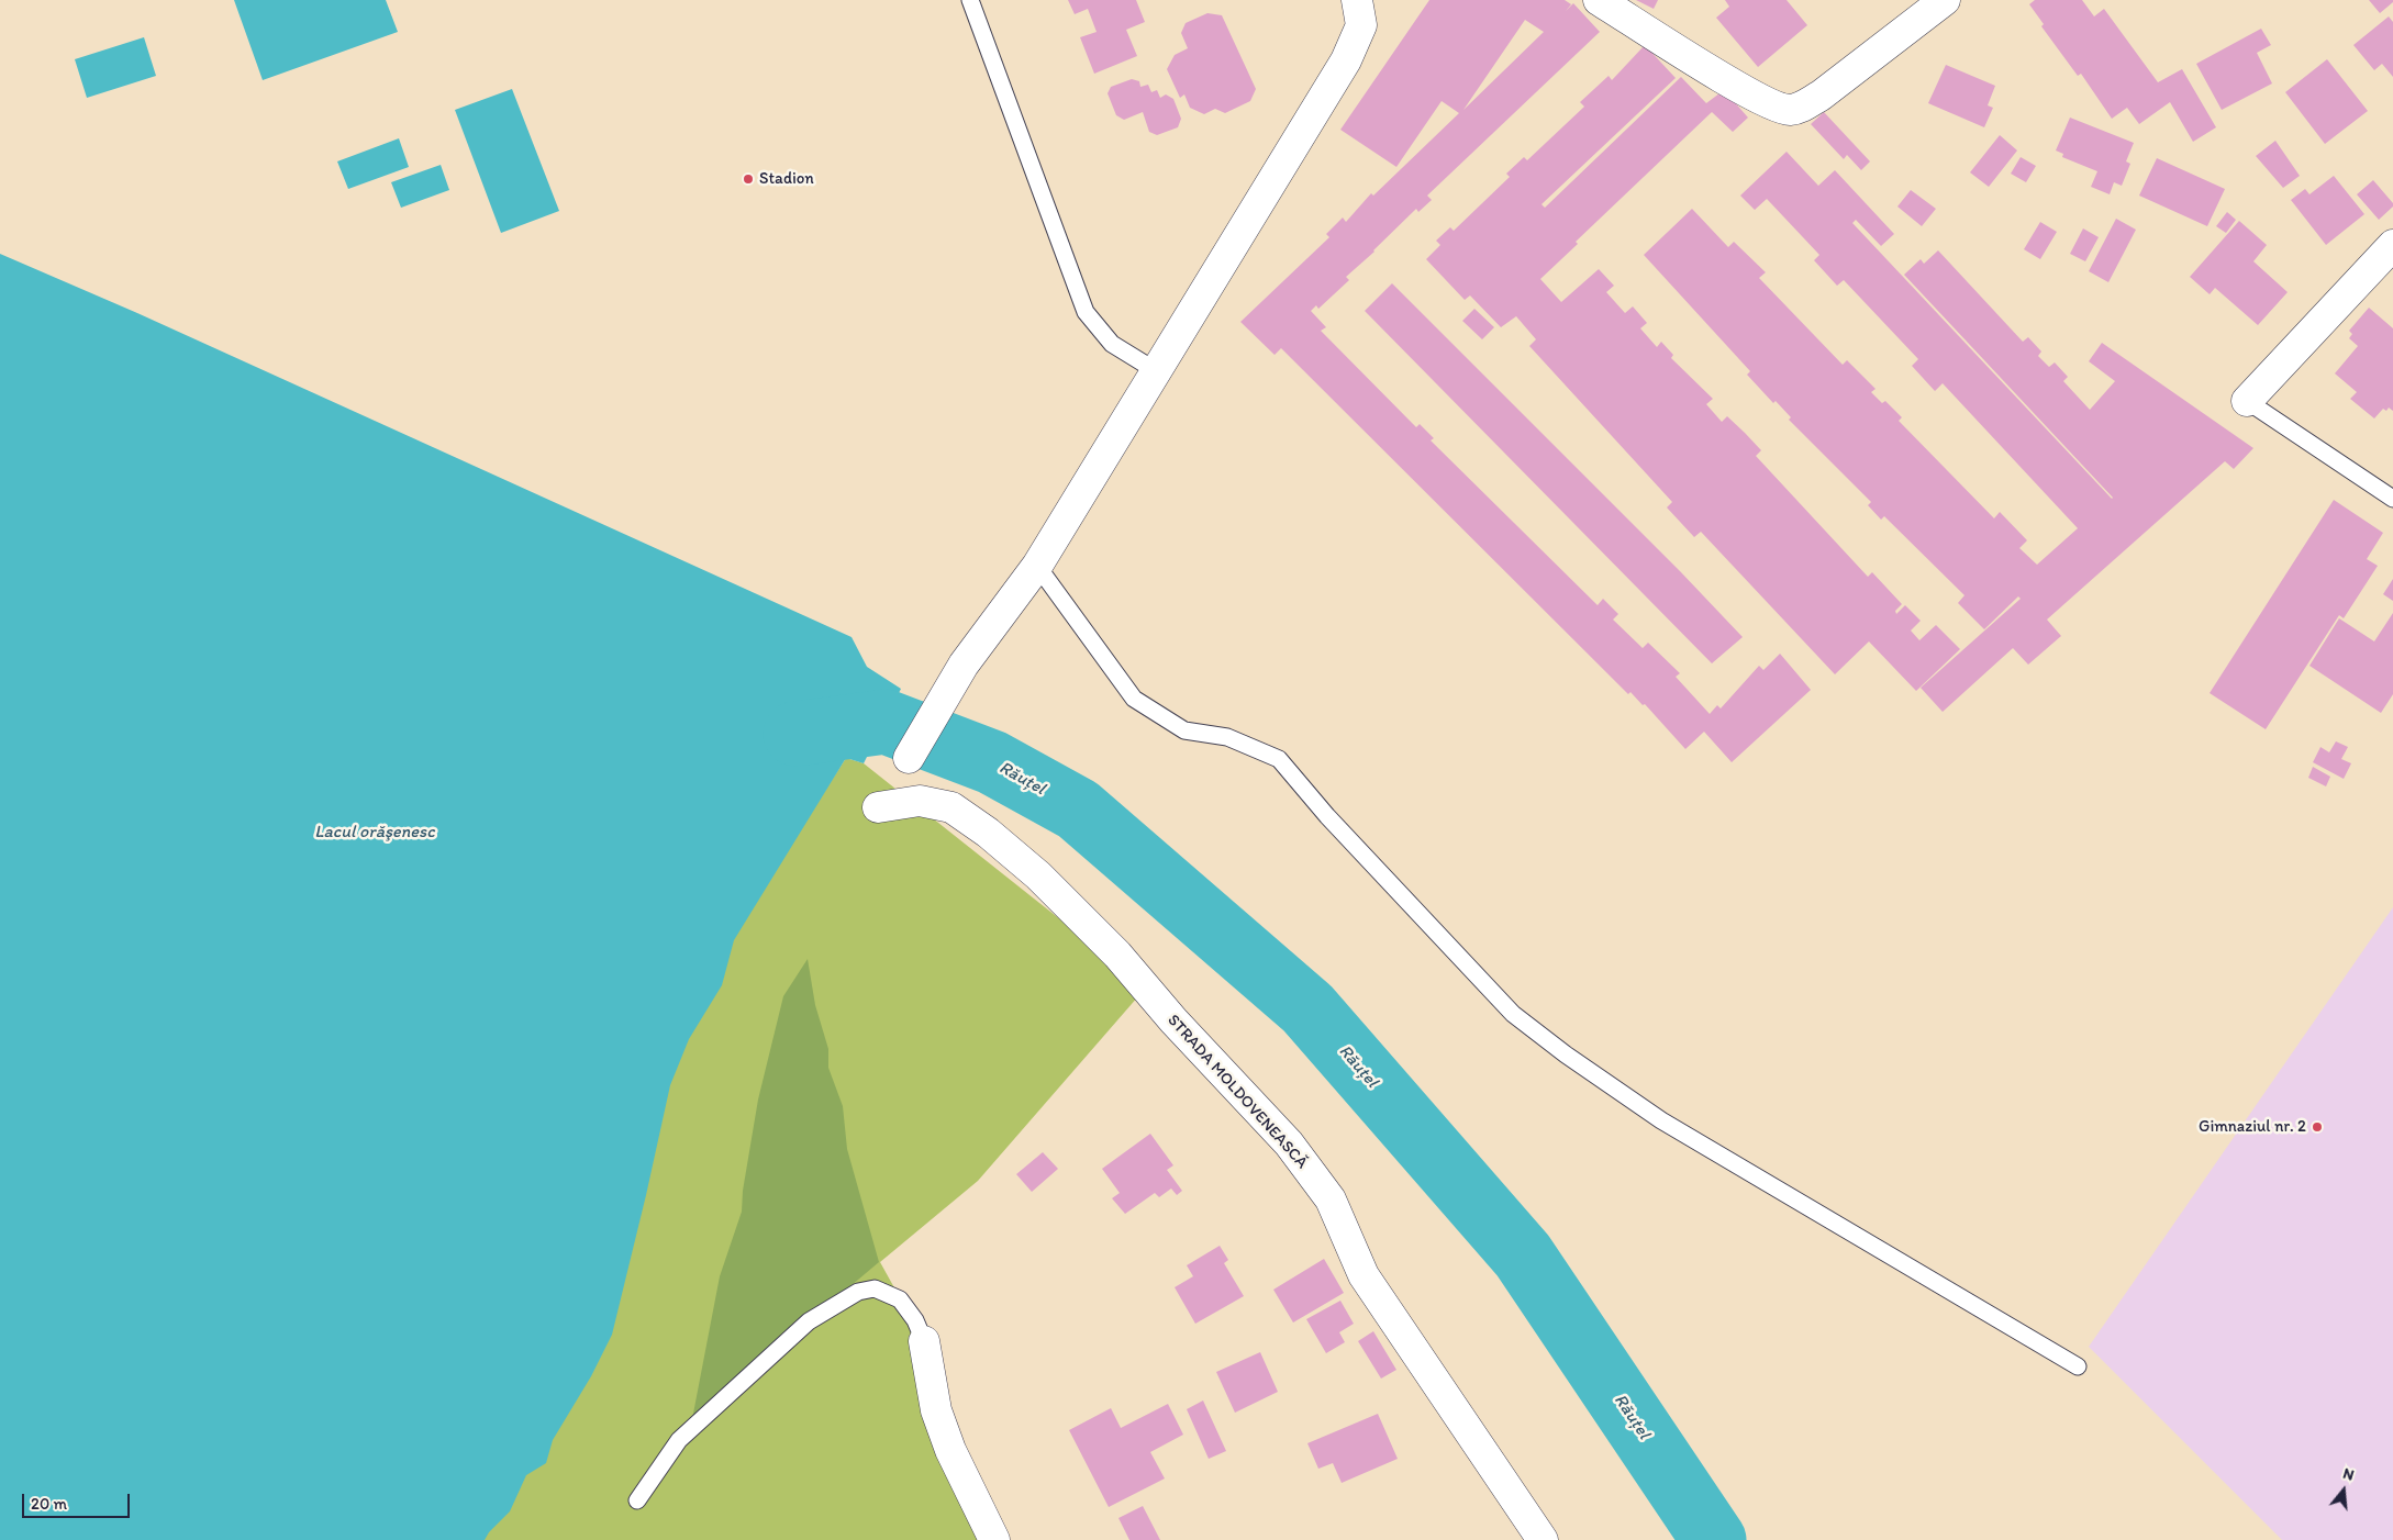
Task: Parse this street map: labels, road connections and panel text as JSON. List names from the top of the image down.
{
  "streets": {
    "street": ["STRADA MOLDOVENEASCĂ"]
  },
  "water": ["Răuțel", "Lacul orăşenesc"],
  "places": ["Stadion", "Gimnaziul nr. 2"],
  "scale_bar": "20 m",
  "north": "top"
}
